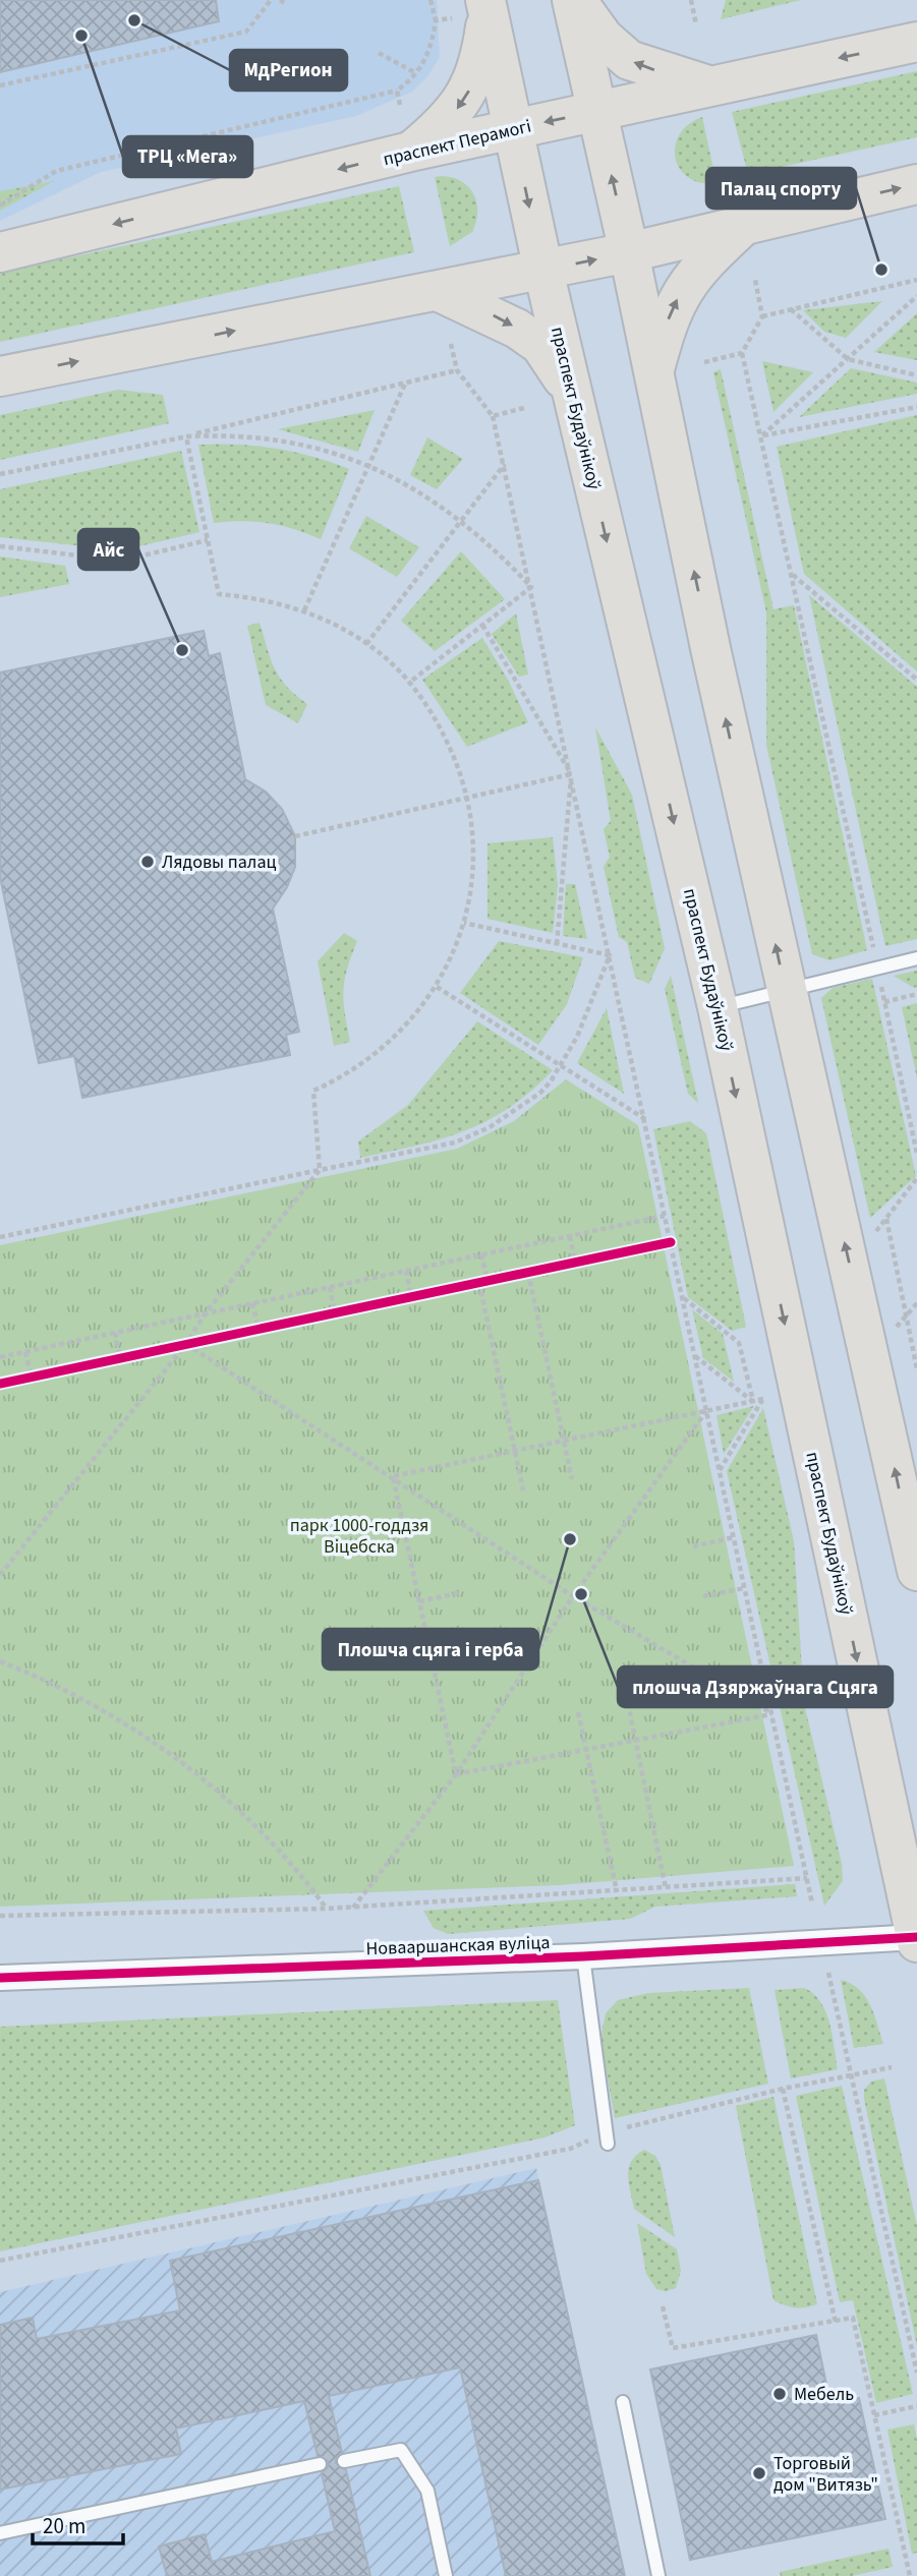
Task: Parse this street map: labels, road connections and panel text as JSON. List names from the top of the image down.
{
  "streets": {
    "main road": ["праспект Перамогі", "праспект Будаўнікоў"],
    "street": ["Новааршанская вуліца"]
  },
  "crossings": [
    ["праспект Перамогі", "праспект Будаўнікоў"],
    ["праспект Будаўнікоў", "Новааршанская вуліца"]
  ],
  "parks": ["парк 1000-годдзя Віцебска"],
  "places": [
    "МдРегион",
    "ТРЦ «Мега»",
    "Палац спорту",
    "Айс",
    "Лядовы палац",
    "Плошча сцяга і герба",
    "плошча Дзяржаўнага Сцяга",
    "Мебель",
    "Торговый дом \"Витязь\""
  ],
  "scale_bar": "20 m"
}
